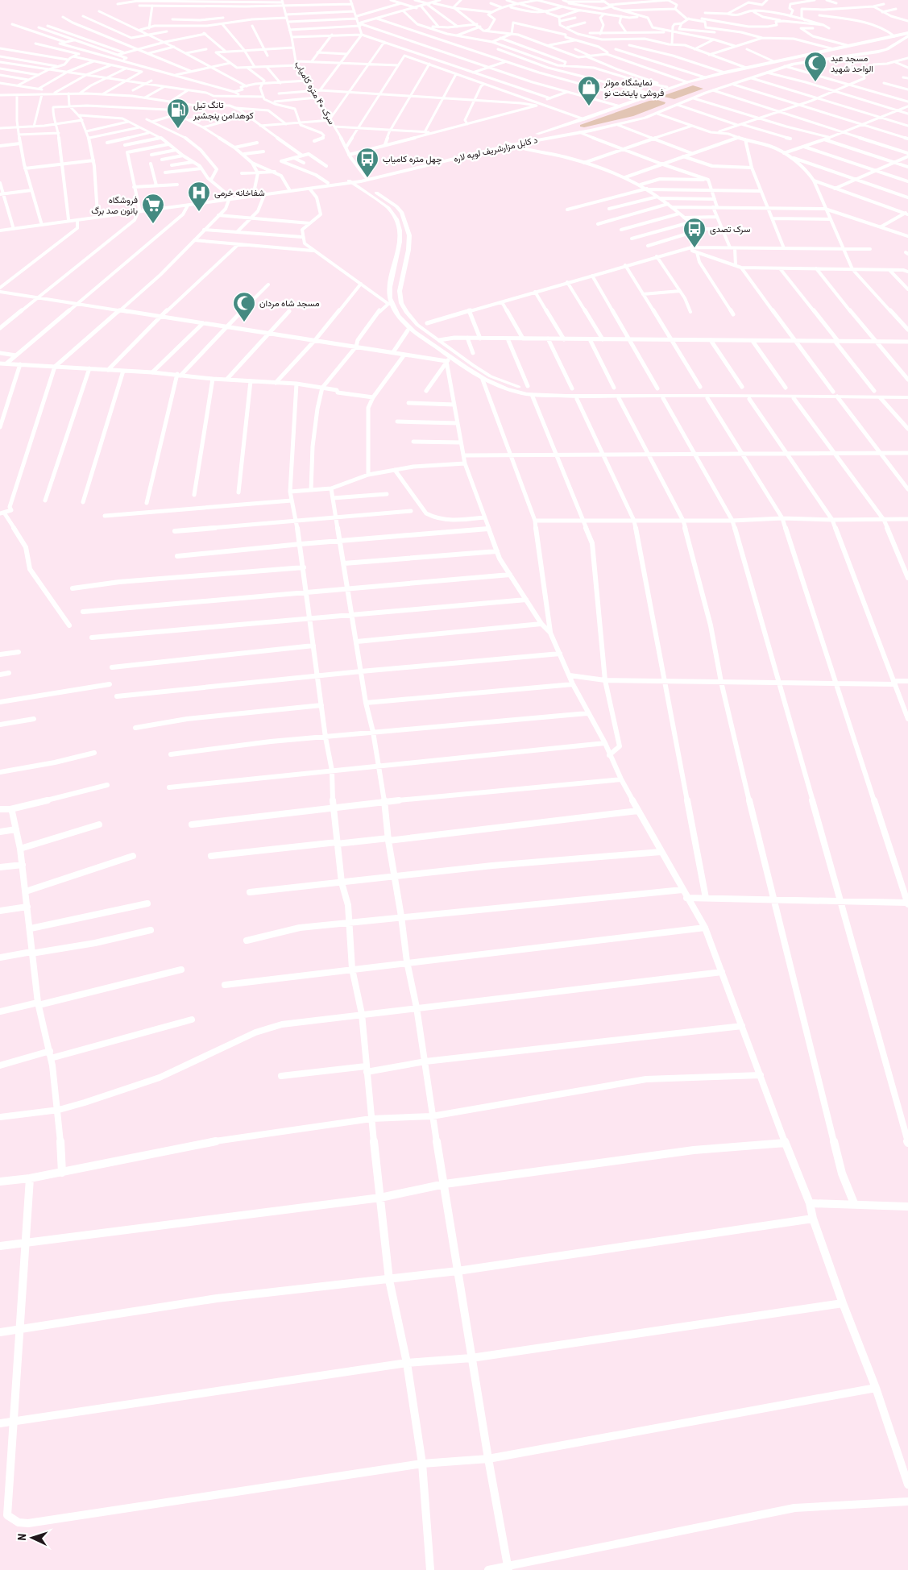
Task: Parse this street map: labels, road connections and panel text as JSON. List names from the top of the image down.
{
  "streets": {
    "highway": ["د کابل مزارشریف لویه لاره"],
    "street": ["سرک ۴۰ متره کامیاب"]
  },
  "crossings": [
    ["سرک ۴۰ متره کامیاب", "د کابل مزارشریف لویه لاره"]
  ],
  "places": {
    "mosque": ["مسجد عبد الواحد شهید", "مسجد شاه مردان"],
    "shop": ["نمایشگاه موتر فروشی پایتخت نو"],
    "fuel station": ["تانگ تیل کوهدامن پنجشیر"],
    "bus stop": ["چهل متره کامیاب", "سرک تصدی"],
    "hospital": ["شفاخانه خرمی"],
    "supermarket": ["فروشگاه بانون صد برگ"]
  },
  "north": "left"
}
